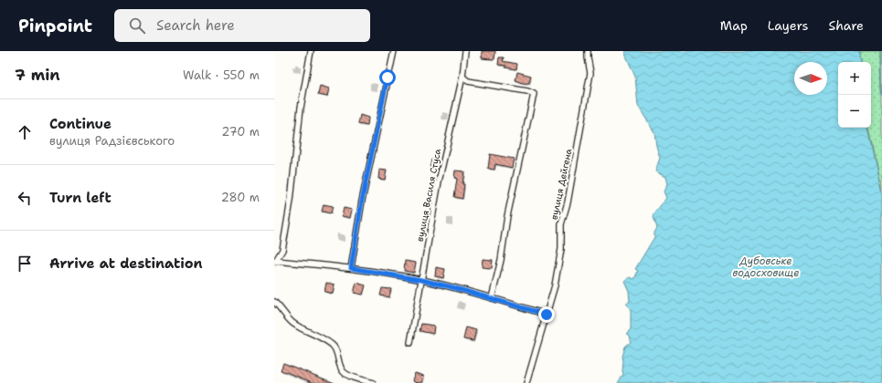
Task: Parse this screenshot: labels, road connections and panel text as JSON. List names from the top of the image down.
{
  "streets": {
    "street": ["вулиця Дейгена", "вулиця Василя Стуса"]
  },
  "water": ["Дубовське водосховище"],
  "north": "right",
  "page": {
    "header": "Pinpoint",
    "search": "Search here",
    "nav": ["Map", "Layers", "Share"],
    "heading": ["7 min", "Walk · 550 m"],
    "map_buttons": ["+", "−"],
    "list": [
      ["Continue", "вулиця Радзієвського", "270 m"],
      ["Turn left", "280 m"],
      "Arrive at destination"
    ]
  }
}
